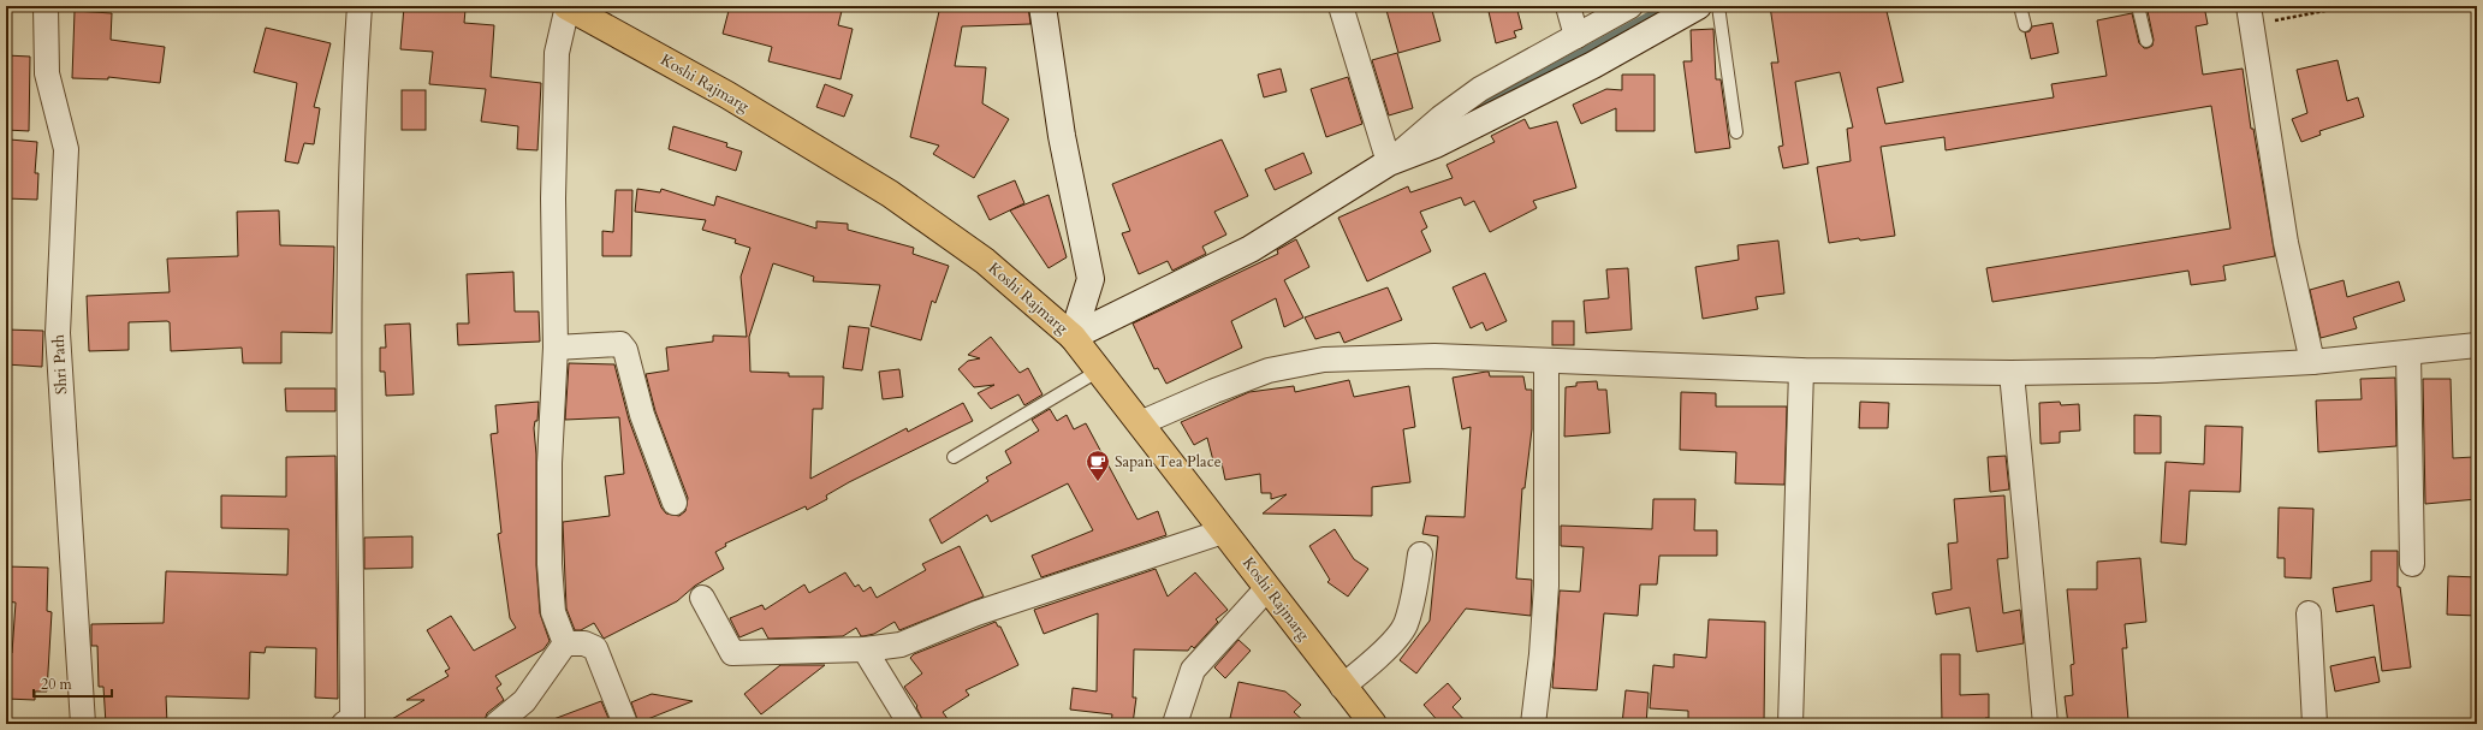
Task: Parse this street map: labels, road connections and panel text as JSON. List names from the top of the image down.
{
  "streets": {
    "main road": ["Koshi Rajmarg"],
    "street": ["Shri Path"]
  },
  "places": {
    "cafe": ["Sapan Tea Place"]
  },
  "scale_bar": "20 m"
}
